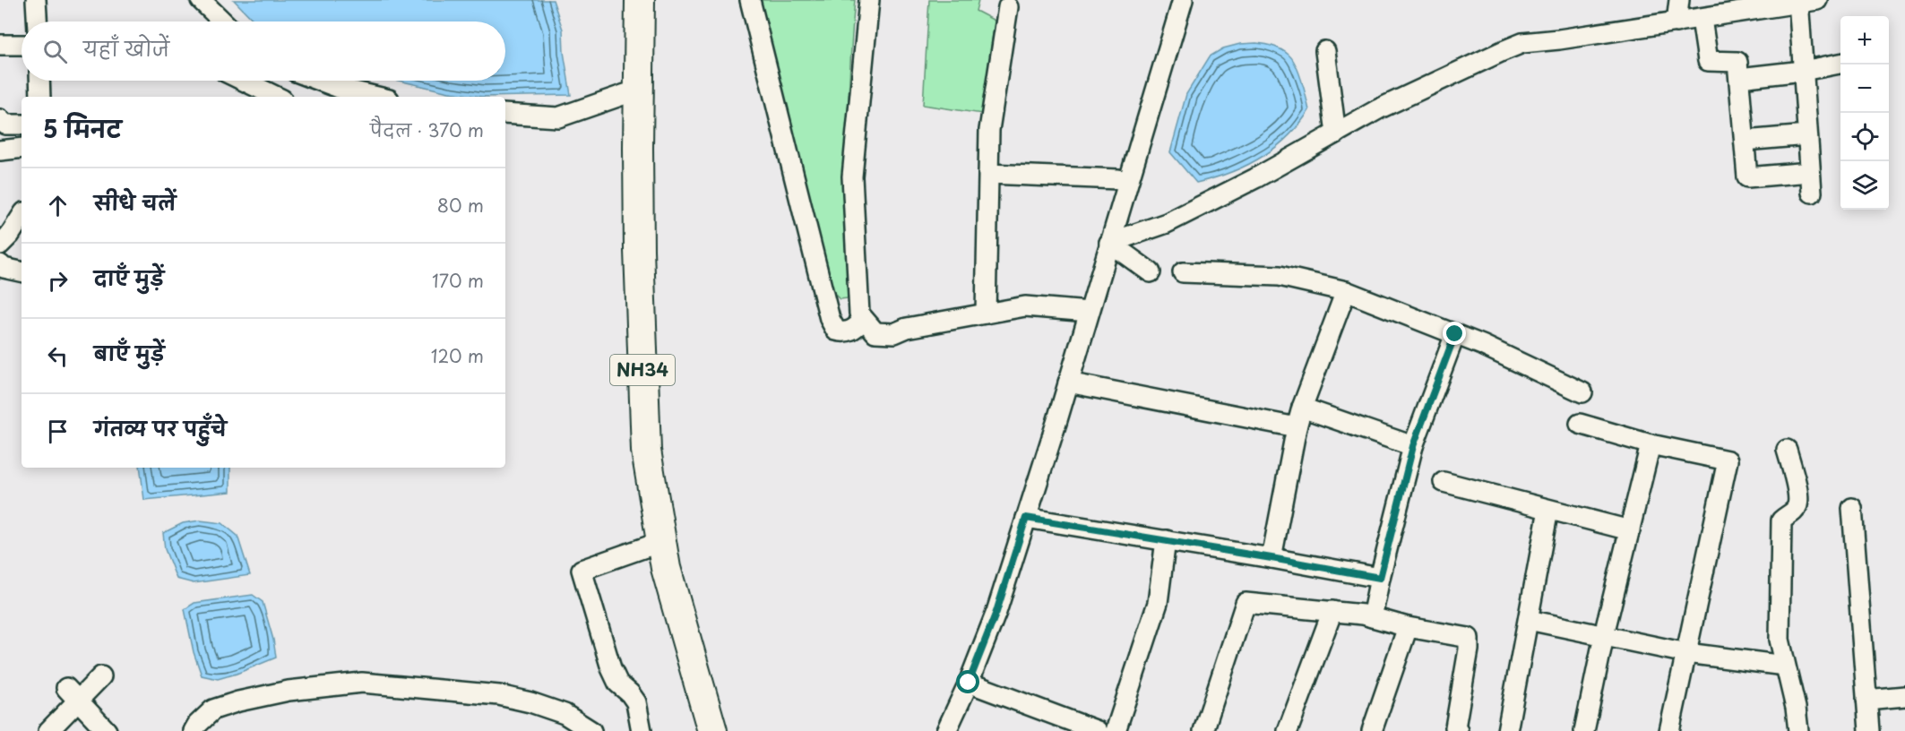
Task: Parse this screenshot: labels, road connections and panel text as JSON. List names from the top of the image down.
{
  "streets": {
    "highway": ["NH34"]
  },
  "page": {
    "map_buttons": ["+", "−"],
    "search": "यहाँ खोजें",
    "heading": ["5 मिनट", "पैदल · 370 m"],
    "list": [
      ["सीधे चलें", "80 m"],
      ["दाएँ मुड़ें", "170 m"],
      ["बाएँ मुड़ें", "120 m"],
      "गंतव्य पर पहुँचे"
    ]
  }
}
